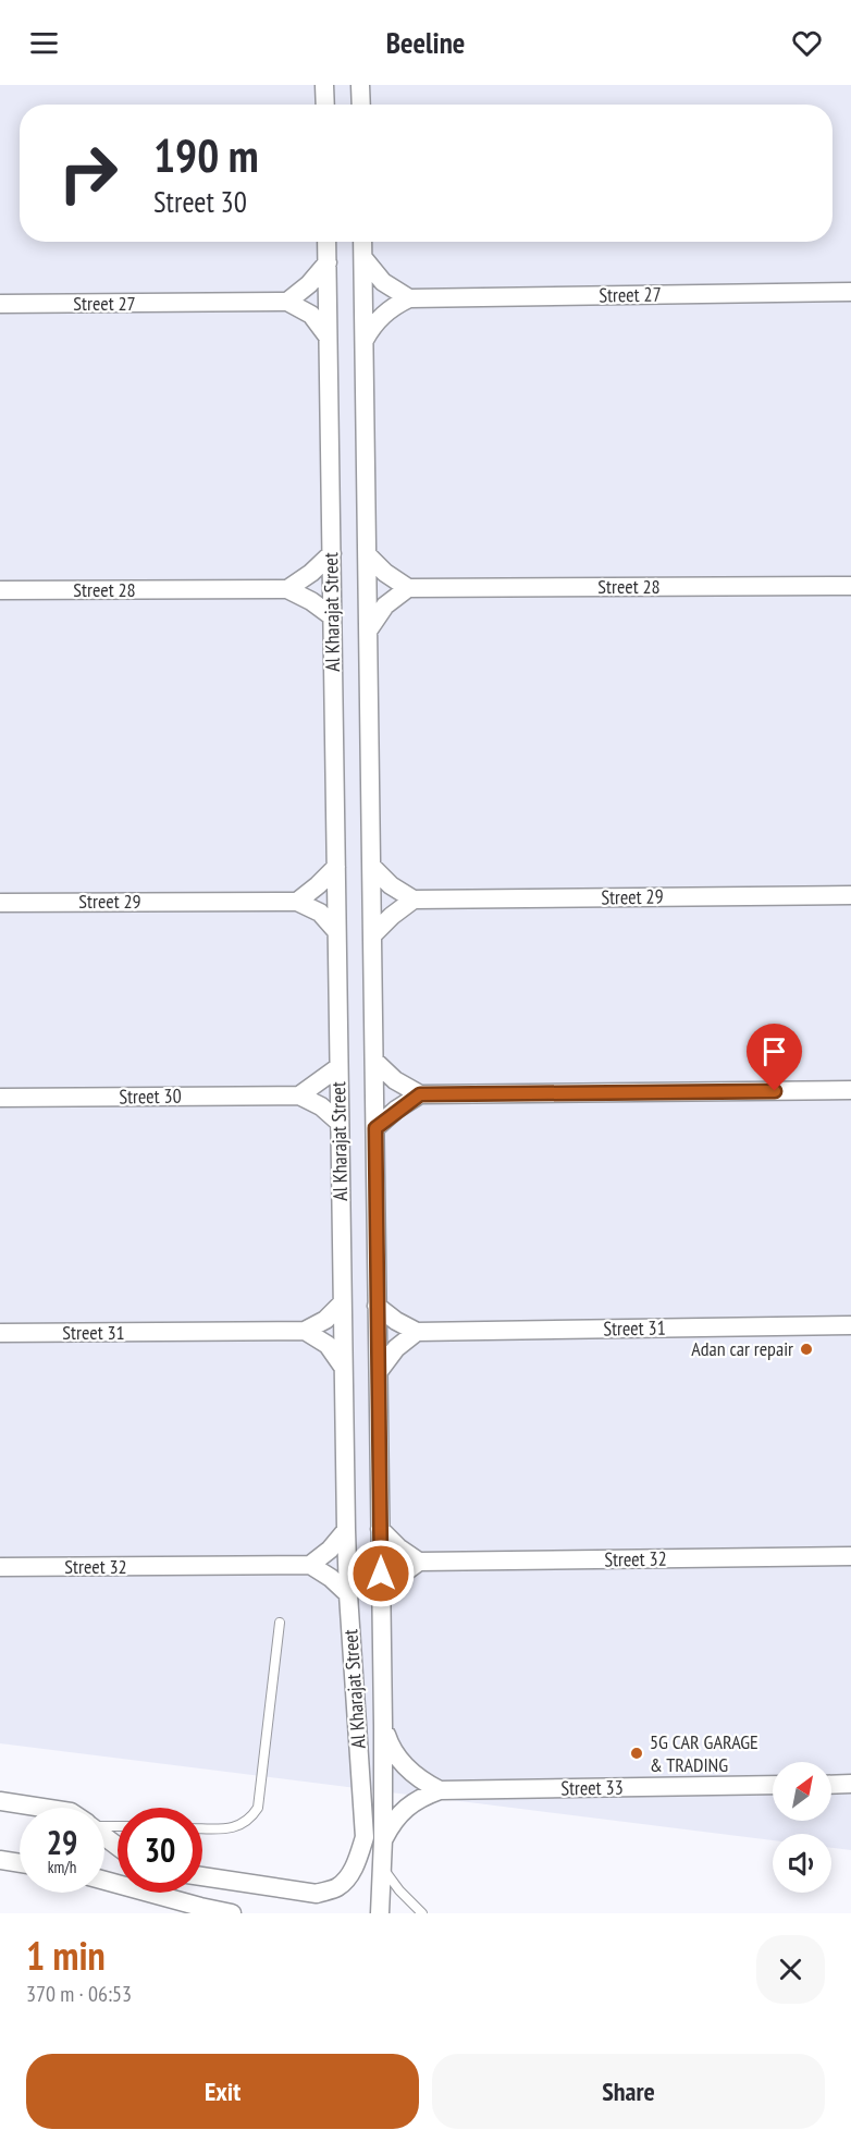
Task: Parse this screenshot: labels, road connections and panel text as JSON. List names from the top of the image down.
{
  "streets": {
    "street": [
      "Street 27",
      "Street 28",
      "Al Kharajat Street",
      "Street 29",
      "Street 30",
      "Street 31",
      "Street 32",
      "Street 33"
    ]
  },
  "crossings": [
    ["Street 28", "Al Kharajat Street"],
    ["Al Kharajat Street", "Street 33"]
  ],
  "places": ["Adan car repair", "5G CAR GARAGE & TRADING"],
  "north": "top right",
  "page": {
    "header": "Beeline",
    "turn": ["190 m", "Street 30"],
    "speed": "29 km/h",
    "limit": "30",
    "heading": ["1 min", "370 m · 06:53"],
    "buttons": ["Exit", "Share"]
  }
}
